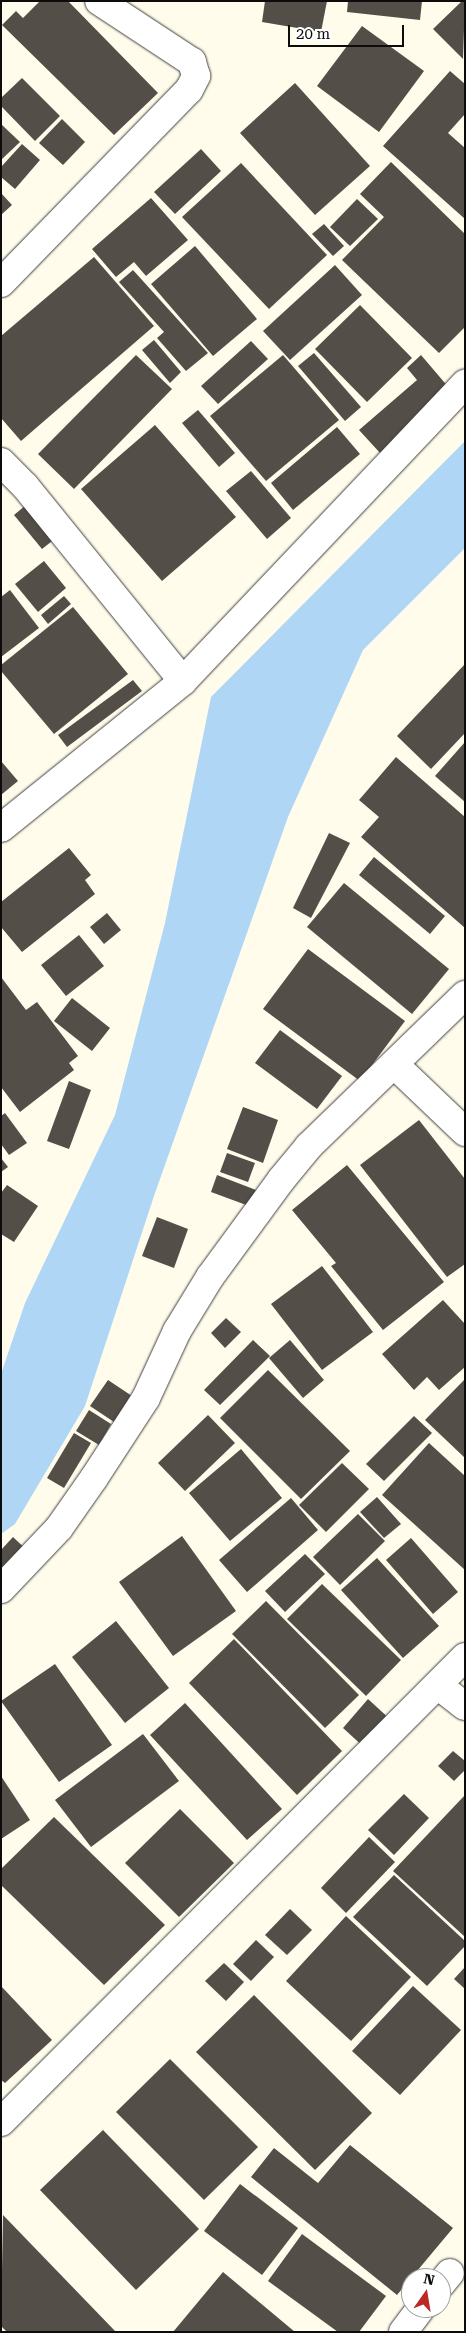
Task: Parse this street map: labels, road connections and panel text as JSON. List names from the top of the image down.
{
  "scale_bar": "20 m",
  "north": "top"
}
